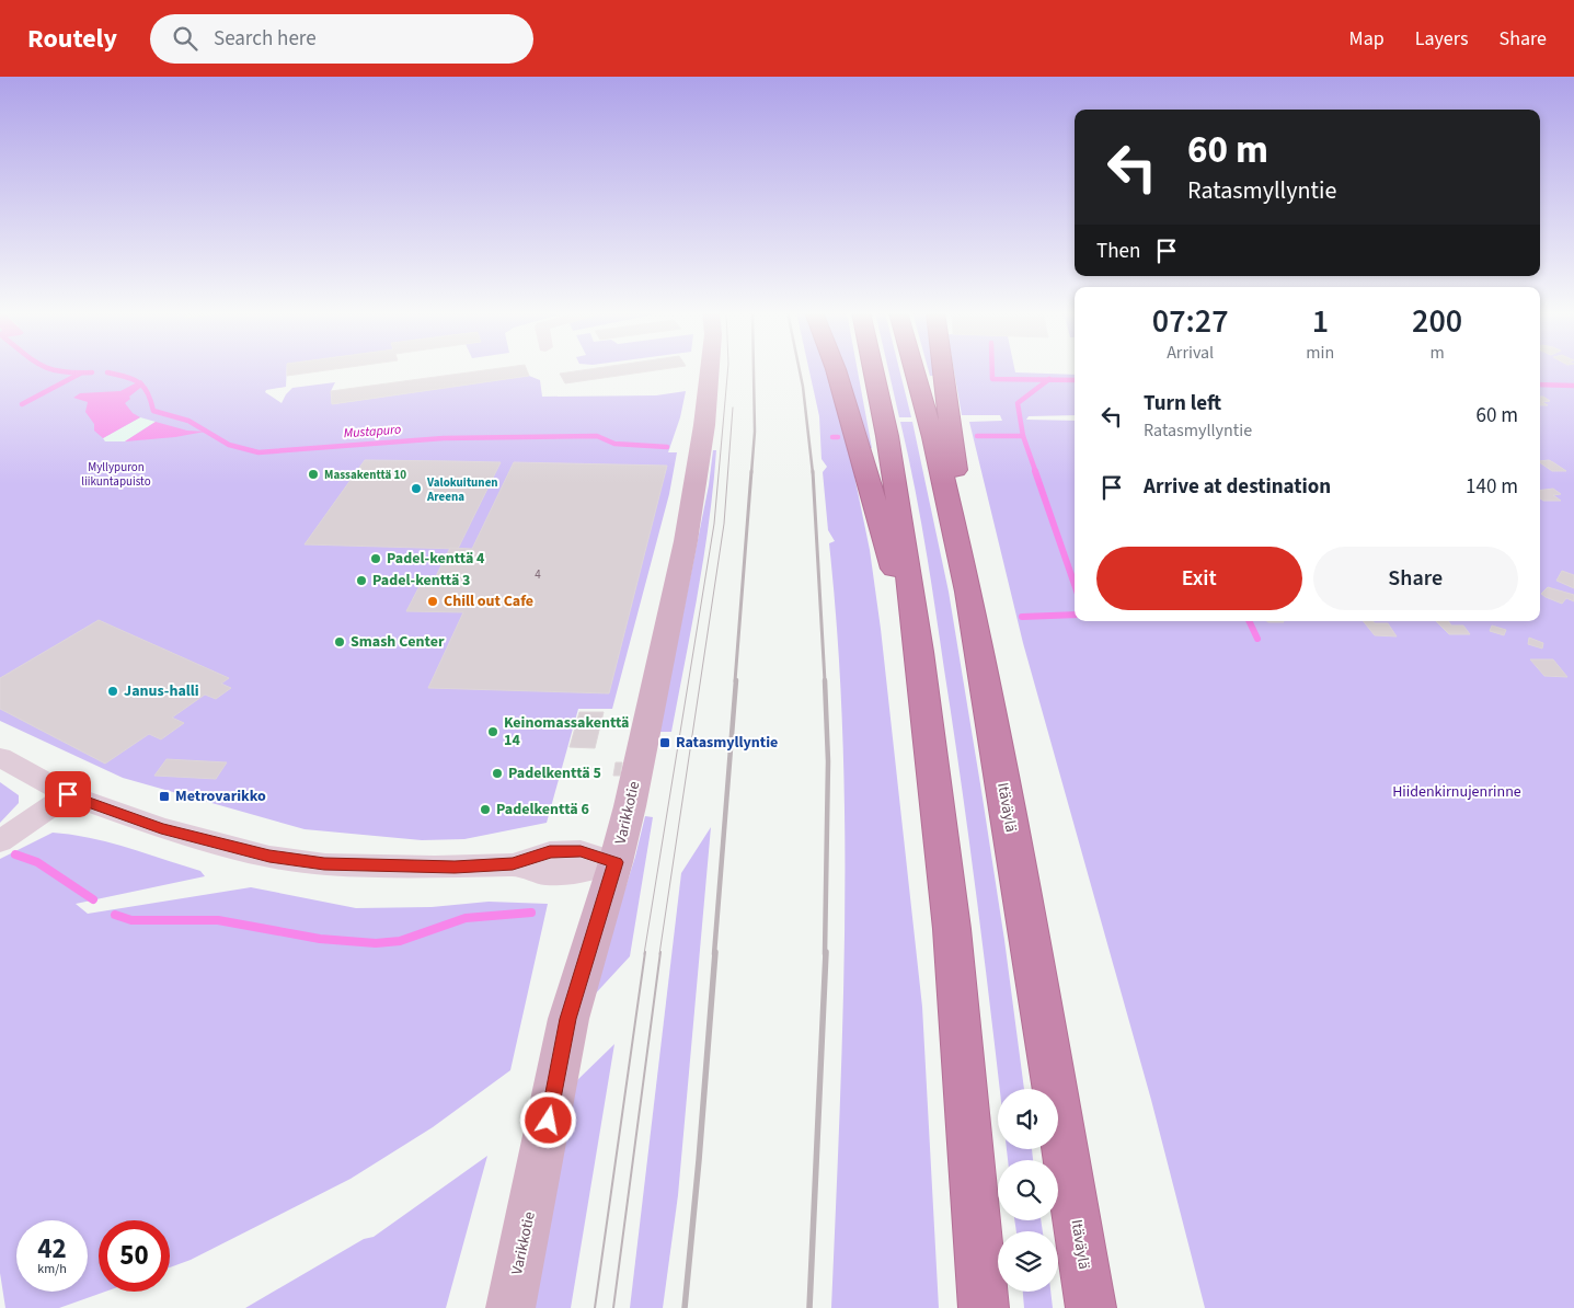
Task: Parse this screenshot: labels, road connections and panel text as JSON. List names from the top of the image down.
{
  "streets": {
    "highway": ["Itäväylä"],
    "main road": ["Varikkotie"]
  },
  "water": ["Mustapuro"],
  "parks": ["Myllypuron liikuntapuisto", "Hiidenkirnujenrinne"],
  "places": {
    "other": [
      "Massakenttä 10",
      "Valokuitunen Areena",
      "Padel-kenttä 4",
      "Padel-kenttä 3",
      "Chill out Cafe",
      "Smash Center",
      "Janus-halli",
      "Keinomassakenttä 14",
      "Padelkenttä 5",
      "Padelkenttä 6"
    ],
    "transit": ["Ratasmyllyntie", "Metrovarikko"]
  },
  "house_numbers": ["4"],
  "page": {
    "header": "Routely",
    "search": "Search here",
    "nav": ["Map", "Layers", "Share"],
    "turn": ["60 m", "Ratasmyllyntie"],
    "then": "Then",
    "eta": [
      "07:27",
      "Arrival",
      "1",
      "min",
      "200",
      "m"
    ],
    "list": [
      {
        "name": "Turn left",
        "note": "Ratasmyllyntie",
        "value": "60 m"
      },
      {
        "name": "Arrive at destination",
        "value": "140 m"
      }
    ],
    "buttons": ["Exit", "Share"],
    "speed": "42 km/h",
    "limit": "50"
  }
}
